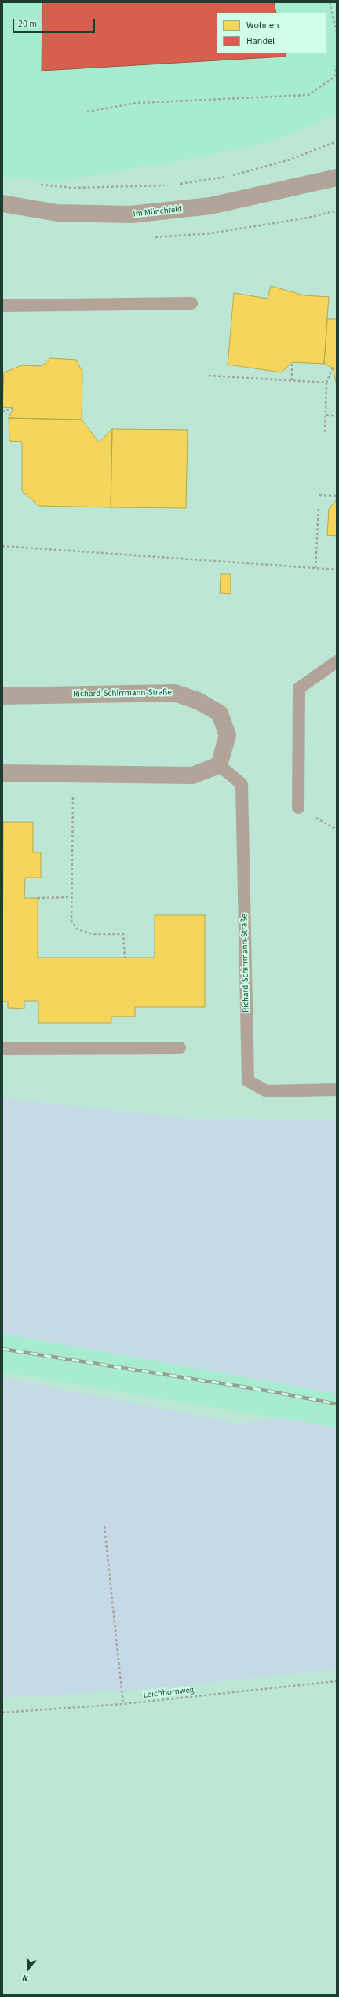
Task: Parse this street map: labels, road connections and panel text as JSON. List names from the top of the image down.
{
  "streets": {
    "street": ["Im Münchfeld", "Richard-Schirrmann-Straße"],
    "path": ["Leichbornweg"]
  },
  "legend": ["Wohnen", "Handel"],
  "scale_bar": "20 m",
  "north": "bottom"
}
